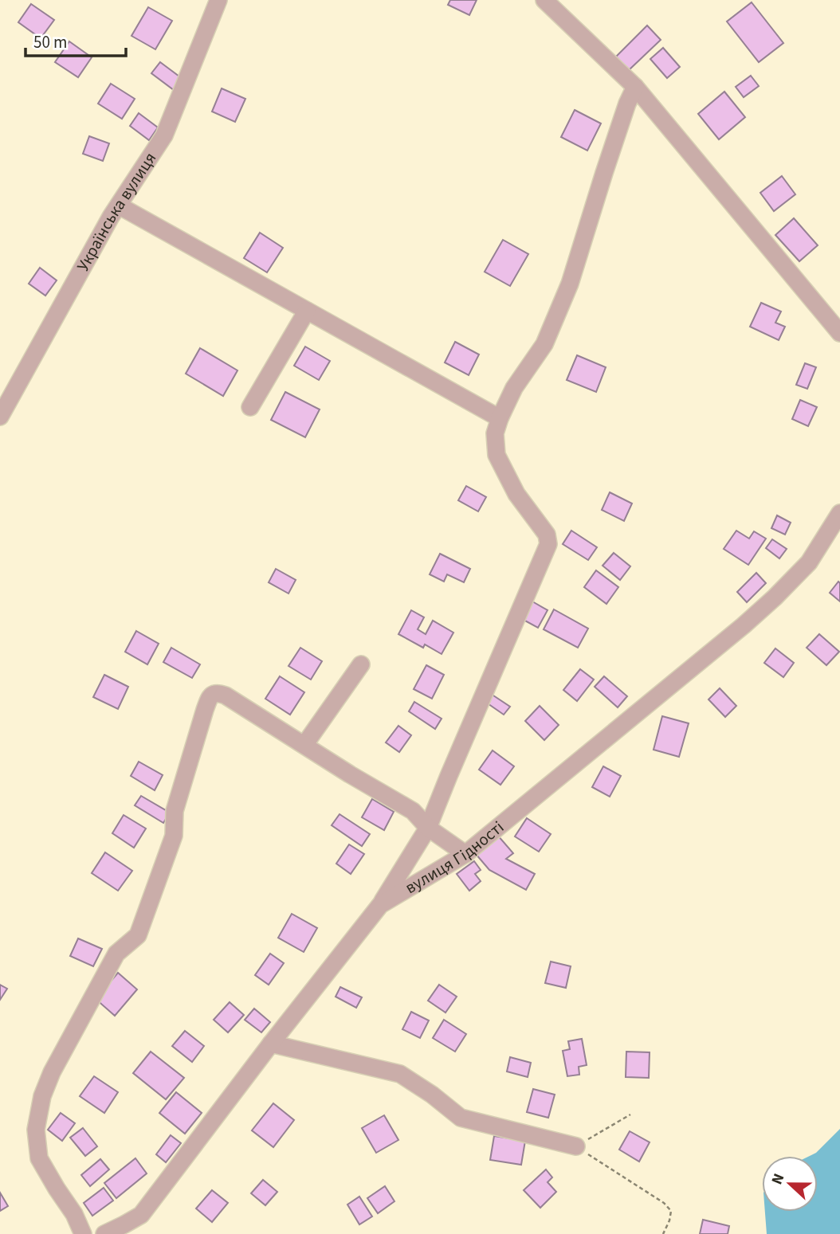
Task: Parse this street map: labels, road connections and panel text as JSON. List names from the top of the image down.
{
  "streets": {
    "street": ["Українська вулиця", "вулиця Гідності"]
  },
  "scale_bar": "50 m",
  "north": "left"
}
